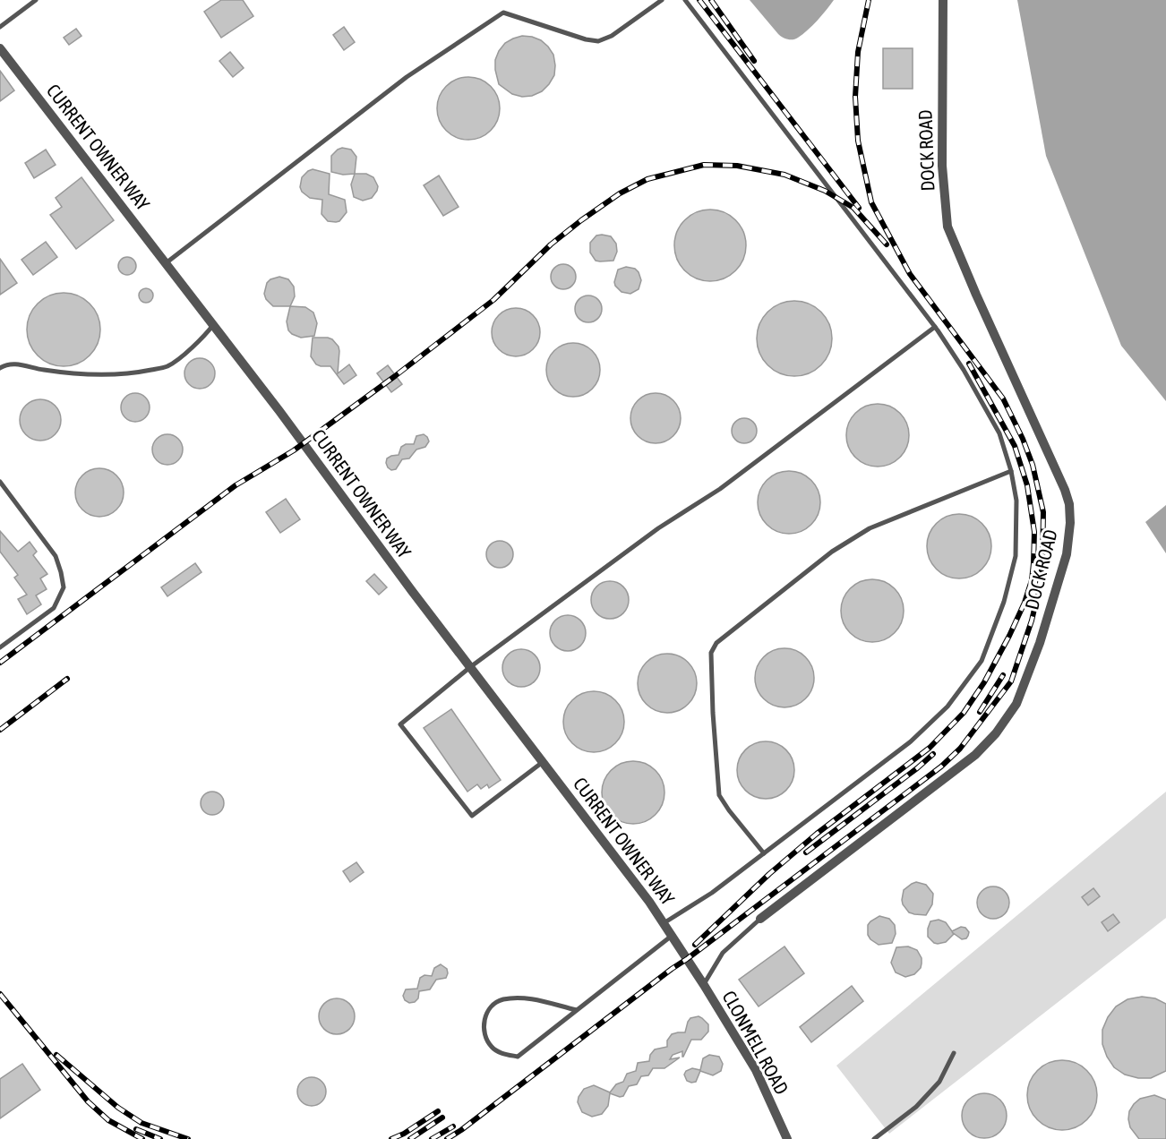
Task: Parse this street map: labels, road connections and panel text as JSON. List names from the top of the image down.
{
  "streets": {
    "street": ["CURRENT OWNER WAY", "DOCK ROAD", "CLONMELL ROAD"]
  },
  "crossings": [
    ["CURRENT OWNER WAY", "CLONMELL ROAD"]
  ]
}
